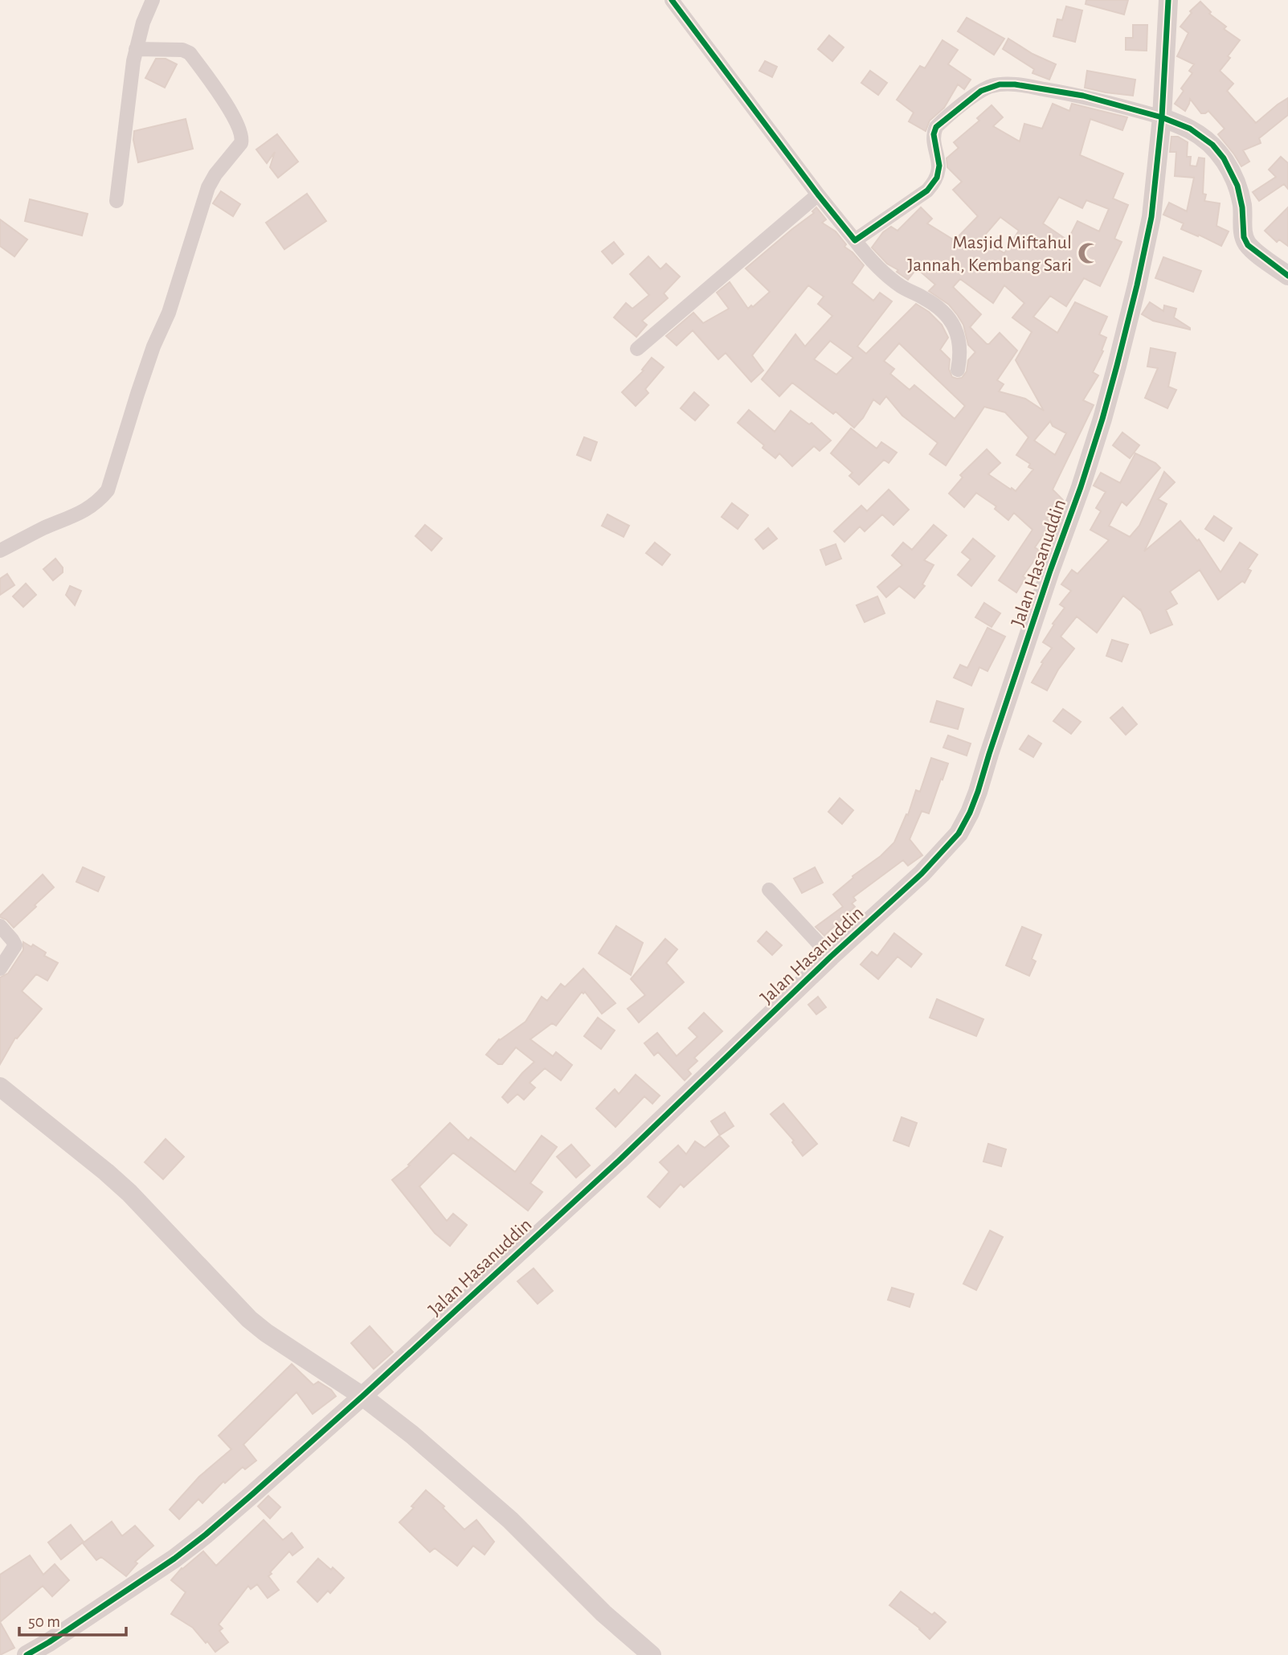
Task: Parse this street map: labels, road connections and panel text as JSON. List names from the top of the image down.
{
  "streets": {
    "street": ["Jalan Hasanuddin"]
  },
  "places": {
    "mosque": ["Masjid Miftahul Jannah, Kembang Sari"]
  },
  "scale_bar": "50 m"
}
